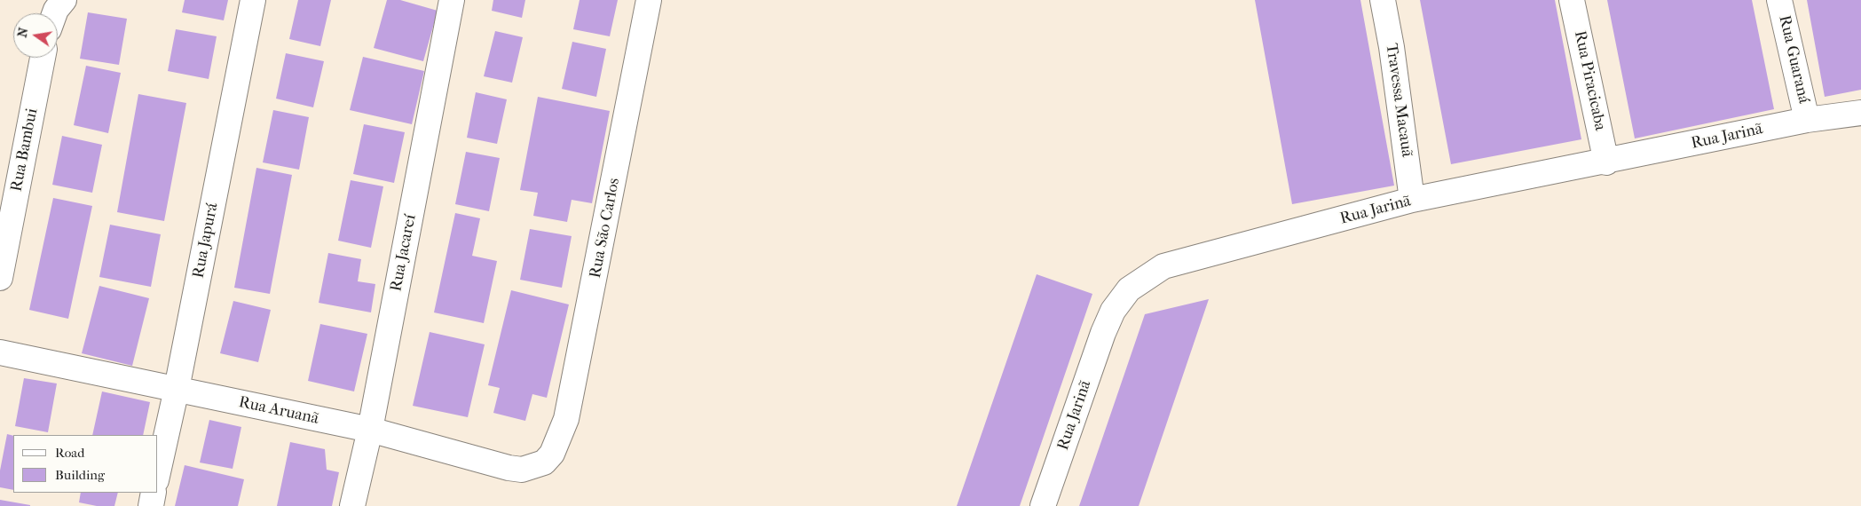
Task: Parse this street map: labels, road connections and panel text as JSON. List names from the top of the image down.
{
  "streets": {
    "street": [
      "Rua Guaraná",
      "Rua Piracicaba",
      "Travessa Macauã",
      "Rua Jarinã",
      "Rua Bambui",
      "Rua São Carlos",
      "Rua Japurá",
      "Rua Jacareí",
      "Rua Aruanã"
    ]
  },
  "crossings": [
    ["Rua Guaraná", "Rua Jarinã"],
    ["Rua Piracicaba", "Rua Jarinã"],
    ["Travessa Macauã", "Rua Jarinã"],
    ["Rua São Carlos", "Rua Aruanã"],
    ["Rua Japurá", "Rua Aruanã"],
    ["Rua Jacareí", "Rua Aruanã"]
  ],
  "legend": ["Road", "Building"],
  "north": "left"
}
